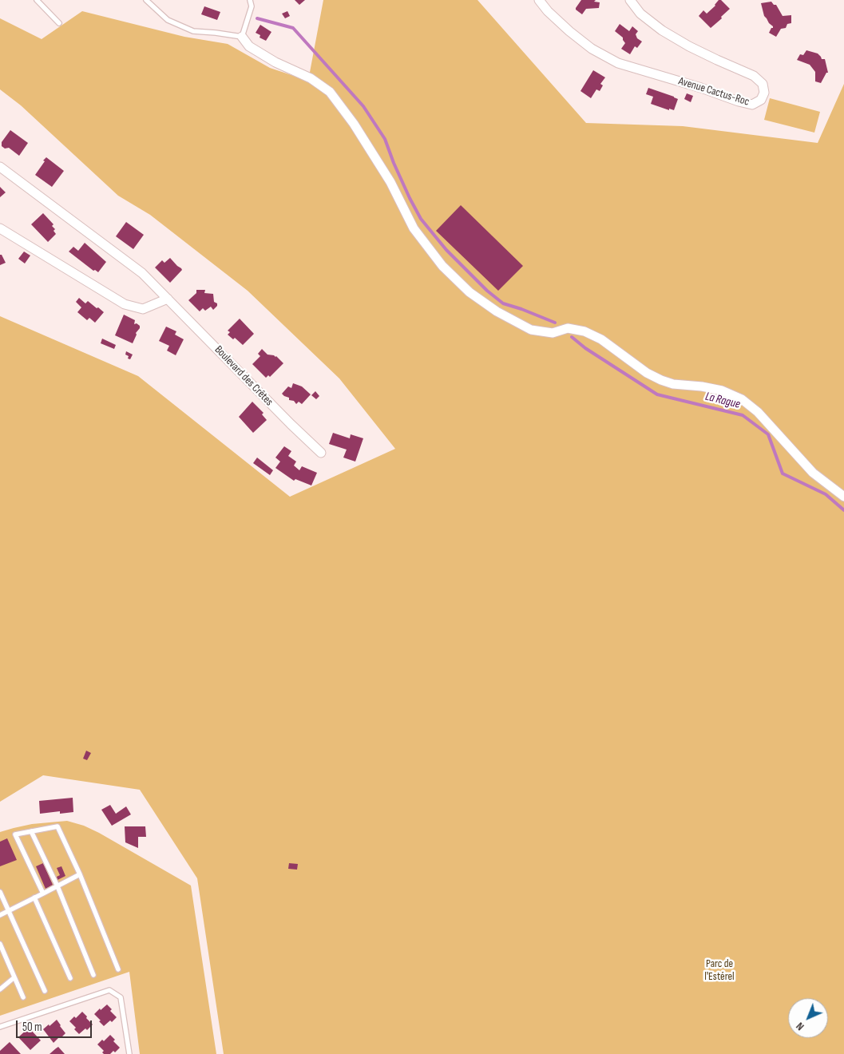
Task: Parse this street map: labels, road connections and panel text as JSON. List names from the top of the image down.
{
  "streets": {
    "street": ["Avenue Cactus-Roc", "Boulevard des Crêtes"]
  },
  "water": ["La Rague"],
  "parks": ["Parc de l'Estérel"],
  "scale_bar": "50 m",
  "north": "bottom left"
}
